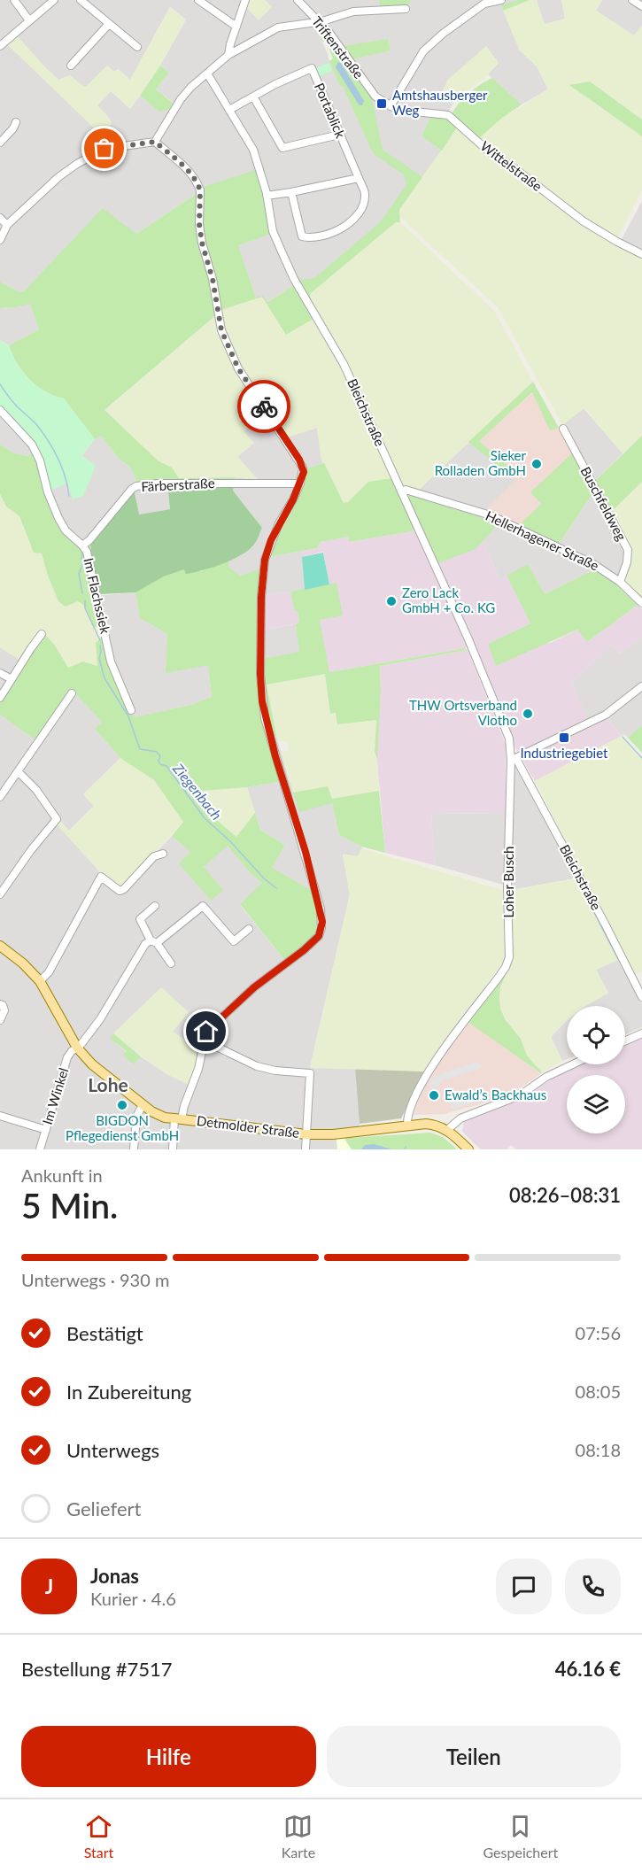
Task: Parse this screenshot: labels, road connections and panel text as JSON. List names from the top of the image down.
{
  "streets": {
    "main road": ["Detmolder Straße"],
    "street": [
      "Triftenstraße",
      "Portablick",
      "Wittelstraße",
      "Bleichstraße",
      "Färberstraße",
      "Buschfeldweg",
      "Hellerhagener Straße",
      "Im Flachssiek",
      "Loher Busch",
      "Im Winkel"
    ]
  },
  "crossings": [
    ["Triftenstraße", "Wittelstraße"],
    ["Portablick", "Bleichstraße"],
    ["Bleichstraße", "Hellerhagener Straße"],
    ["Bleichstraße", "Loher Busch"],
    ["Färberstraße", "Im Flachssiek"],
    ["Buschfeldweg", "Hellerhagener Straße"],
    ["Loher Busch", "Detmolder Straße"],
    ["Im Winkel", "Detmolder Straße"]
  ],
  "districts": ["Lohe"],
  "water": ["Ziegenbach"],
  "places": {
    "transit": ["Amtshausberger Weg", "Industriegebiet"],
    "other": [
      "Sieker Rolladen GmbH",
      "Zero Lack GmbH + Co. KG",
      "THW Ortsverband Vlotho",
      "Ewald’s Backhaus",
      "BIGDON Pflegedienst GmbH"
    ]
  },
  "page": {
    "heading": ["5 Min.", "Ankunft in", "08:26–08:31"],
    "panel": [
      "Jonas",
      "Kurier · 4.6",
      "Bestellung #7517",
      "46.16 €"
    ],
    "bar": "Unterwegs · 930 m",
    "list": [
      ["Bestätigt", "07:56"],
      ["In Zubereitung", "08:05"],
      ["Unterwegs", "08:18"],
      "Geliefert"
    ],
    "round": "J",
    "buttons": ["Hilfe", "Teilen"],
    "tabs": ["Start", "Karte", "Gespeichert"]
  }
}
